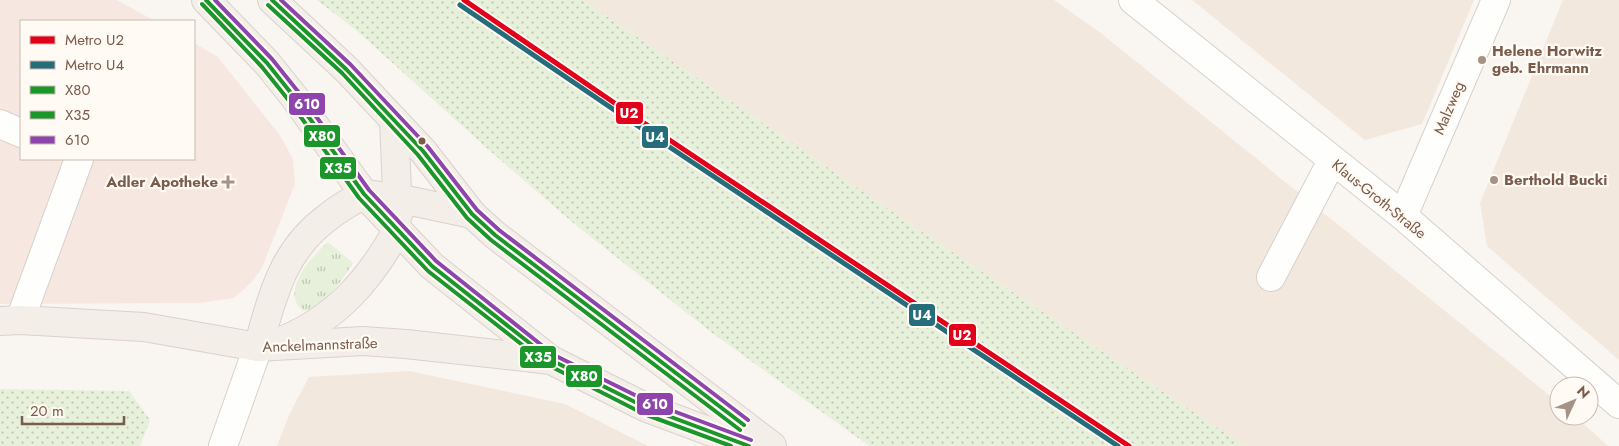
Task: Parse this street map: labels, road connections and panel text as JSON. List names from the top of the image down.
{
  "streets": {
    "main road": ["Anckelmannstraße"],
    "street": ["Malzweg", "Klaus-Groth-Straße"]
  },
  "crossings": [
    ["Malzweg", "Klaus-Groth-Straße"]
  ],
  "places": {
    "other": ["Helene Horwitz geb. Ehrmann", "Berthold Bucki"],
    "health": ["Adler Apotheke"]
  },
  "lines": [
    "metro line U2",
    "transit line X80",
    "transit line 610",
    "transit line X35",
    "metro line U4"
  ],
  "legend": [
    "Metro U2",
    "Metro U4",
    "X80",
    "X35",
    "610"
  ],
  "scale_bar": "20 m",
  "north": "top right"
}
